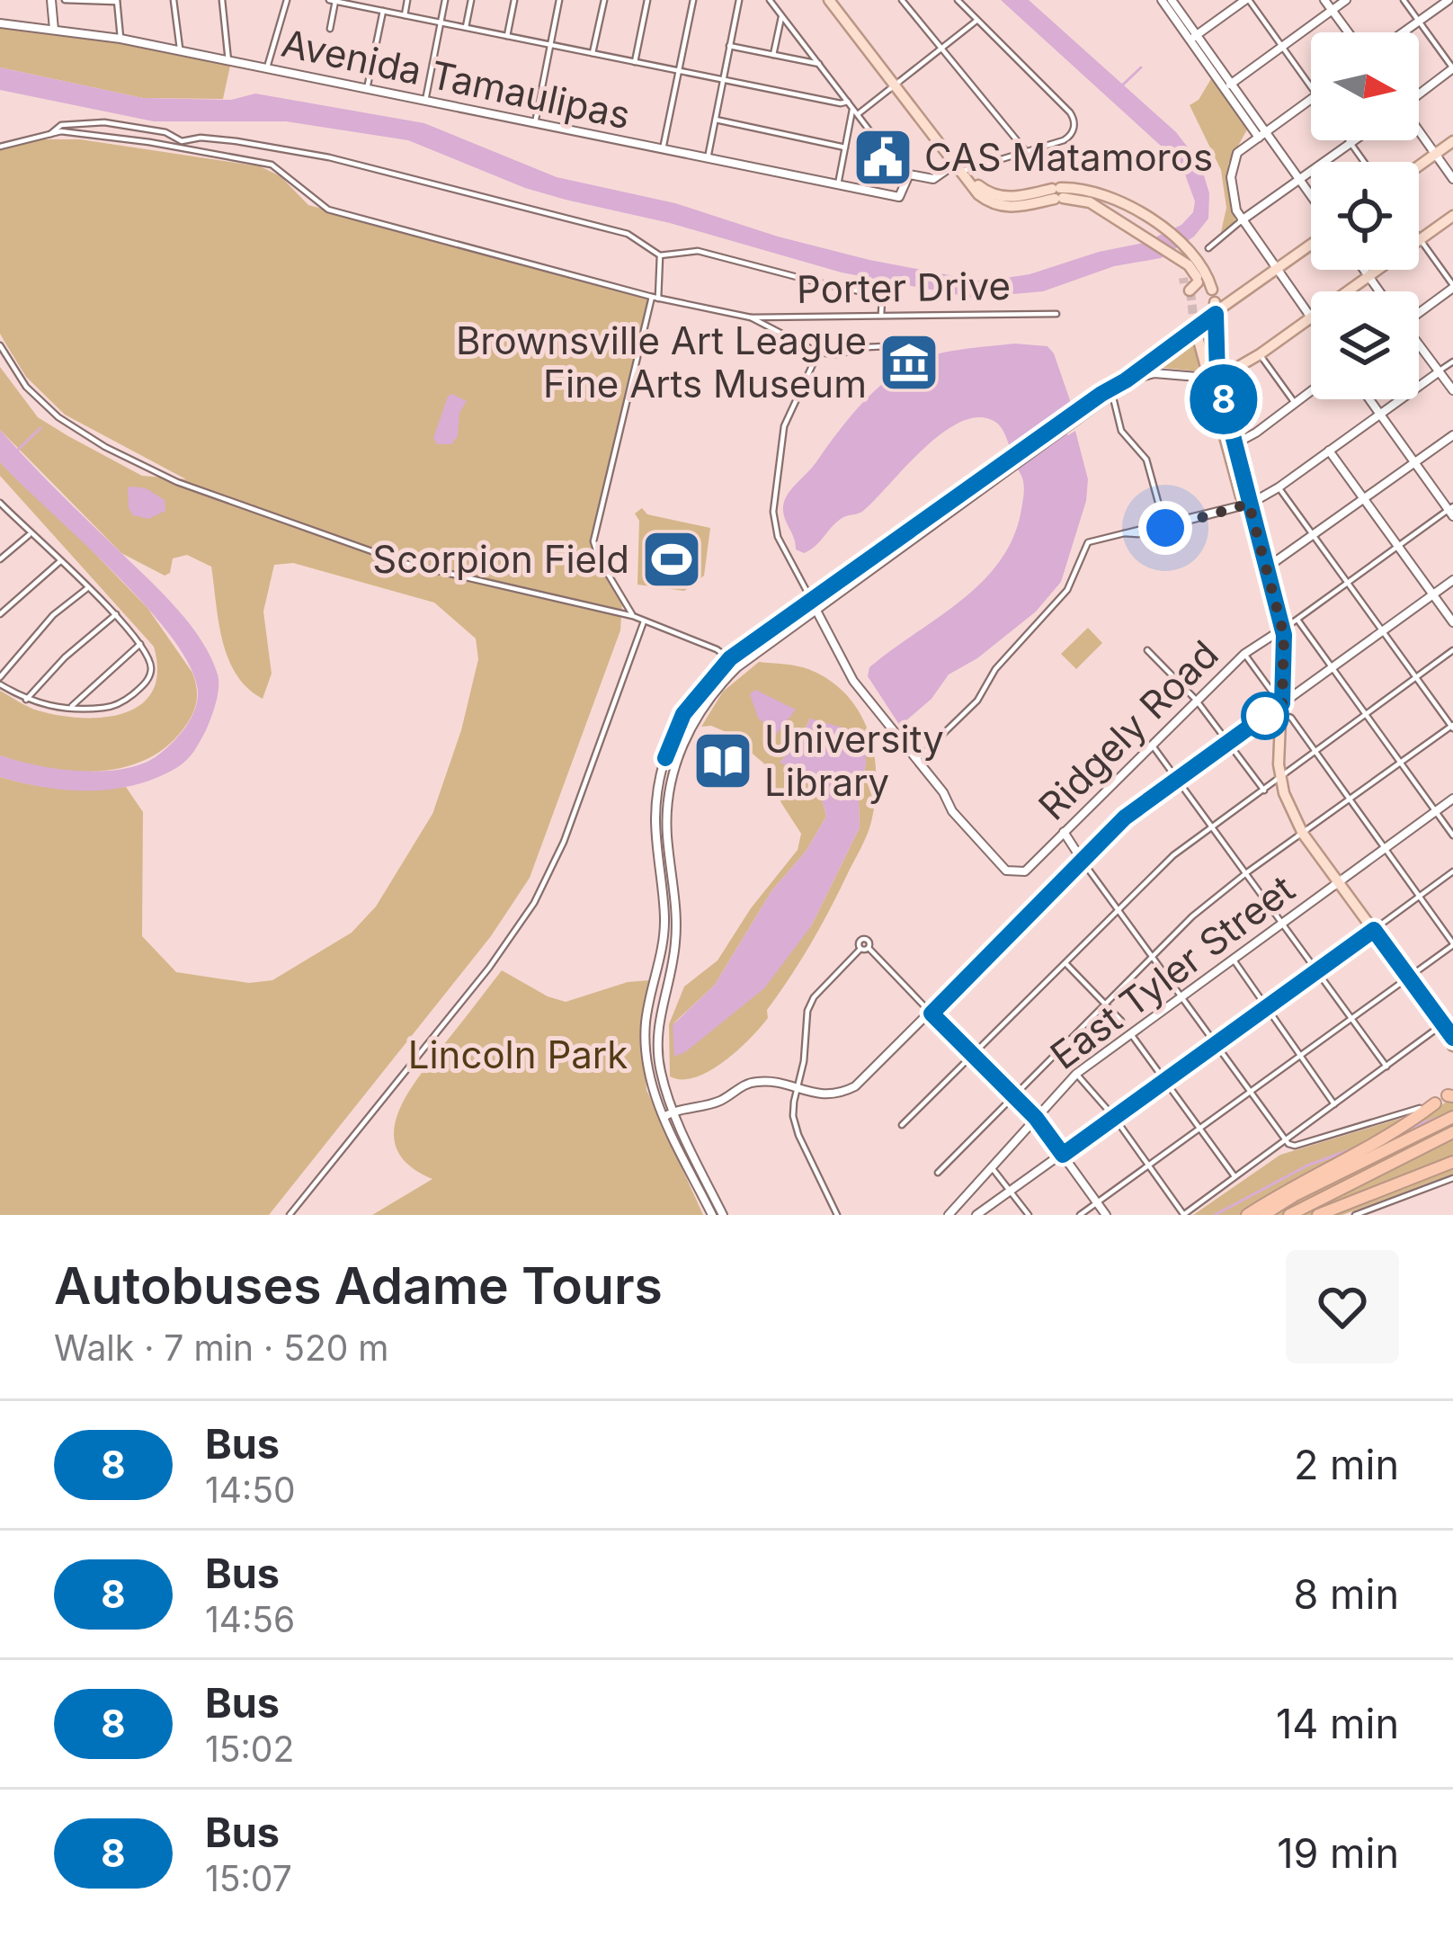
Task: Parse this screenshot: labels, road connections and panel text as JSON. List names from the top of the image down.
{
  "streets": {
    "street": [
      "Avenida Tamaulipas",
      "Porter Drive",
      "Ridgely Road",
      "East Tyler Street"
    ]
  },
  "parks": ["Lincoln Park"],
  "places": {
    "public building": ["CAS Matamoros"],
    "museum": ["Brownsville Art League Fine Arts Museum"],
    "sports": ["Scorpion Field"],
    "library": ["University Library"]
  },
  "lines": ["bus line 8"],
  "north": "right",
  "page": {
    "on_map": "8",
    "heading": ["Autobuses Adame Tours", "Walk · 7 min · 520 m"],
    "list": [
      {
        "mark": "8",
        "name": "Bus",
        "note": "14:50",
        "value": "2 min"
      },
      {
        "mark": "8",
        "name": "Bus",
        "note": "14:56",
        "value": "8 min"
      },
      {
        "mark": "8",
        "name": "Bus",
        "note": "15:02",
        "value": "14 min"
      },
      {
        "mark": "8",
        "name": "Bus",
        "note": "15:07",
        "value": "19 min"
      }
    ]
  }
}
